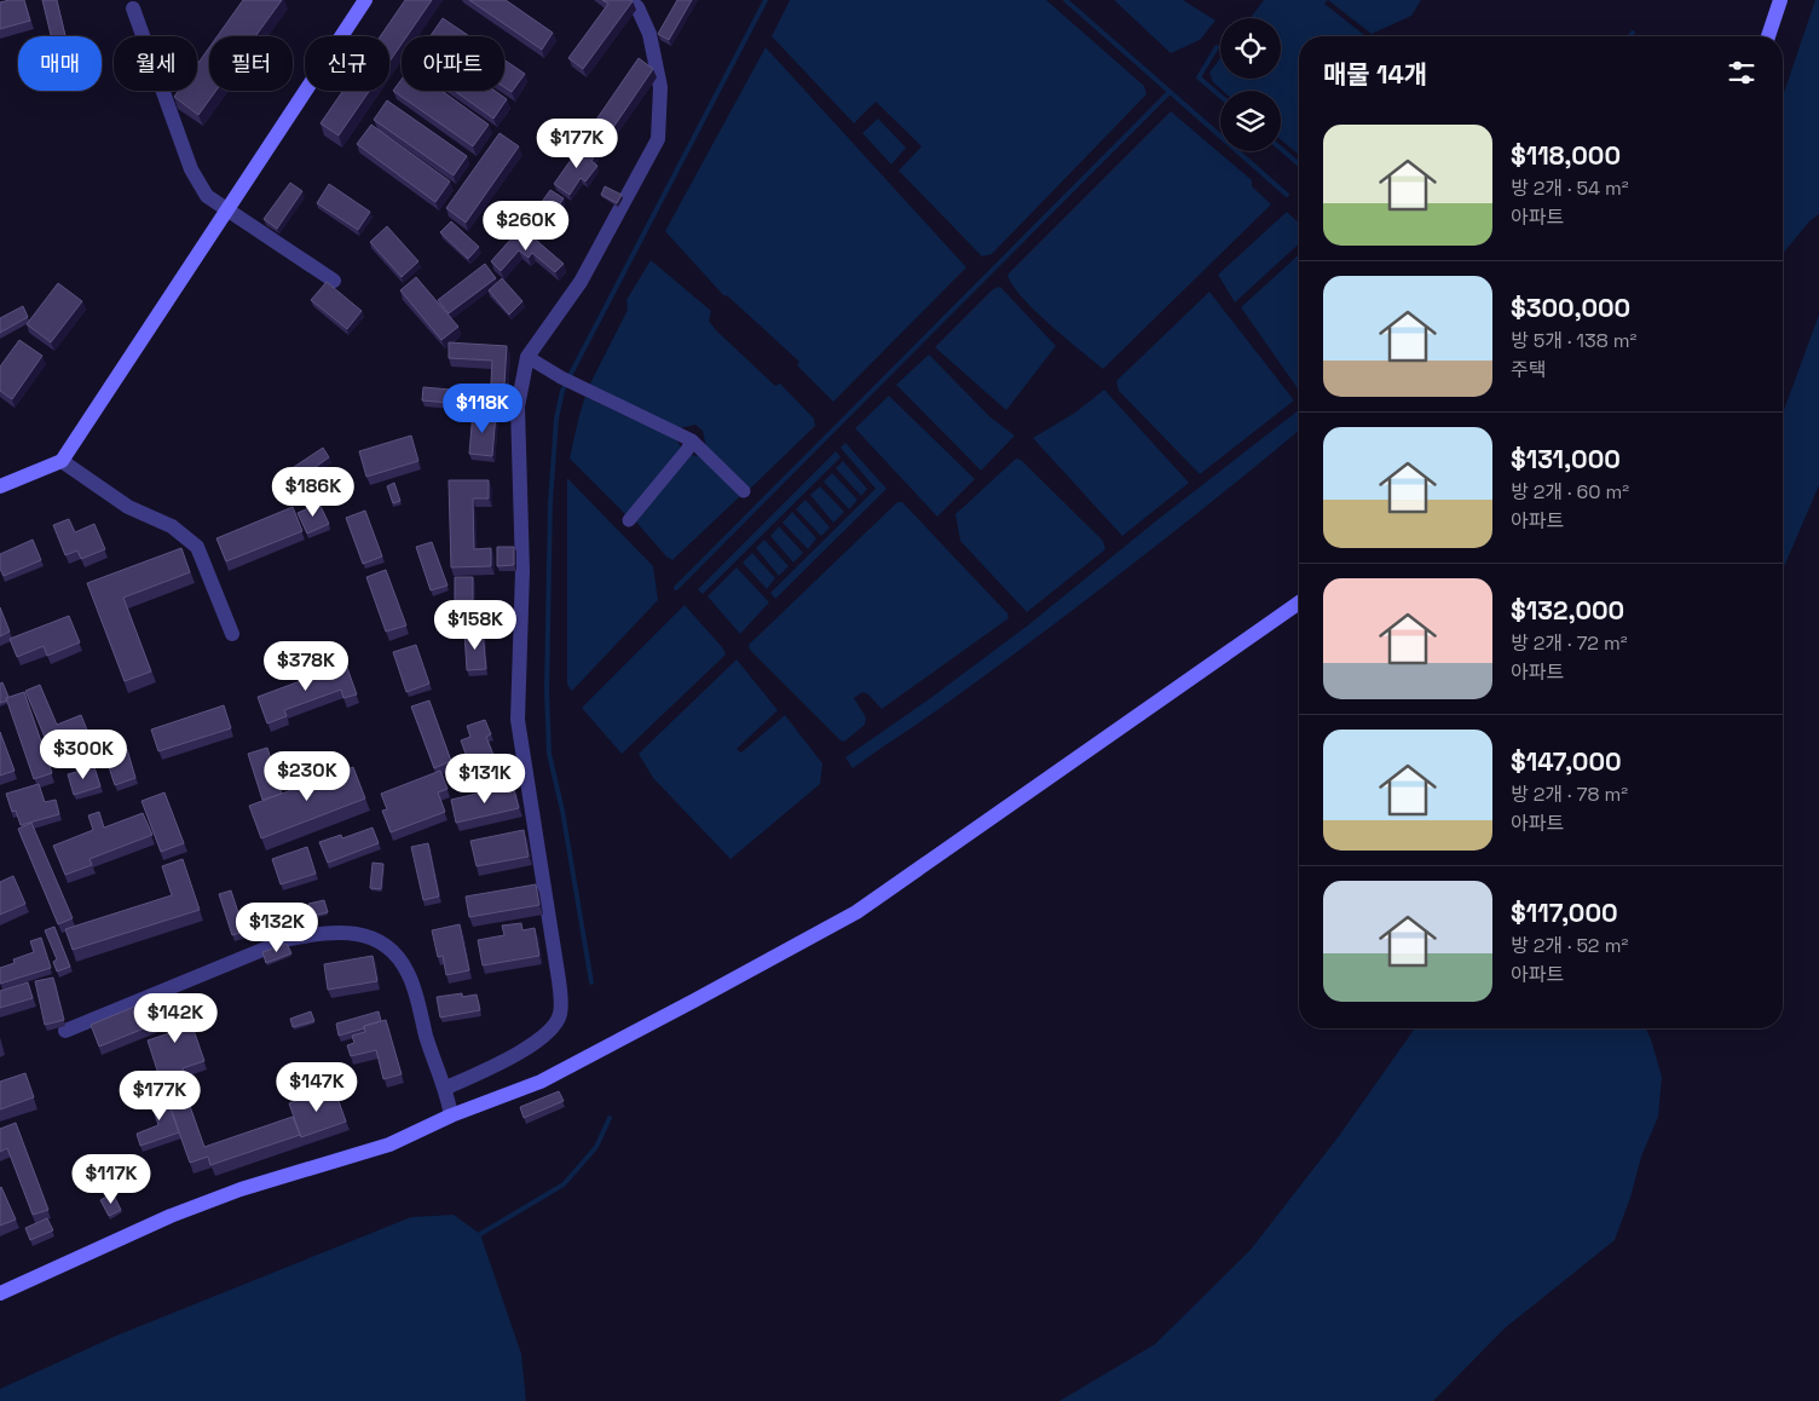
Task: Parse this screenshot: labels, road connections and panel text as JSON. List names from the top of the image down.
{
  "page": {
    "chip": [
      "매매",
      "월세",
      "필터",
      "신규",
      "아파트"
    ],
    "heading": "매물 14개",
    "list": [
      {
        "name": "$118,000",
        "note": "방 2개 · 54 m² · 아파트"
      },
      {
        "name": "$300,000",
        "note": "방 5개 · 138 m² · 주택"
      },
      {
        "name": "$131,000",
        "note": "방 2개 · 60 m² · 아파트"
      },
      {
        "name": "$132,000",
        "note": "방 2개 · 72 m² · 아파트"
      },
      {
        "name": "$147,000",
        "note": "방 2개 · 78 m² · 아파트"
      },
      {
        "name": "$117,000",
        "note": "방 2개 · 52 m² · 아파트"
      }
    ],
    "price": [
      "$177K",
      "$260K",
      "$118K",
      "$186K",
      "$158K",
      "$378K",
      "$300K",
      "$230K",
      "$131K",
      "$132K",
      "$142K",
      "$147K",
      "$177K",
      "$117K"
    ]
  }
}
